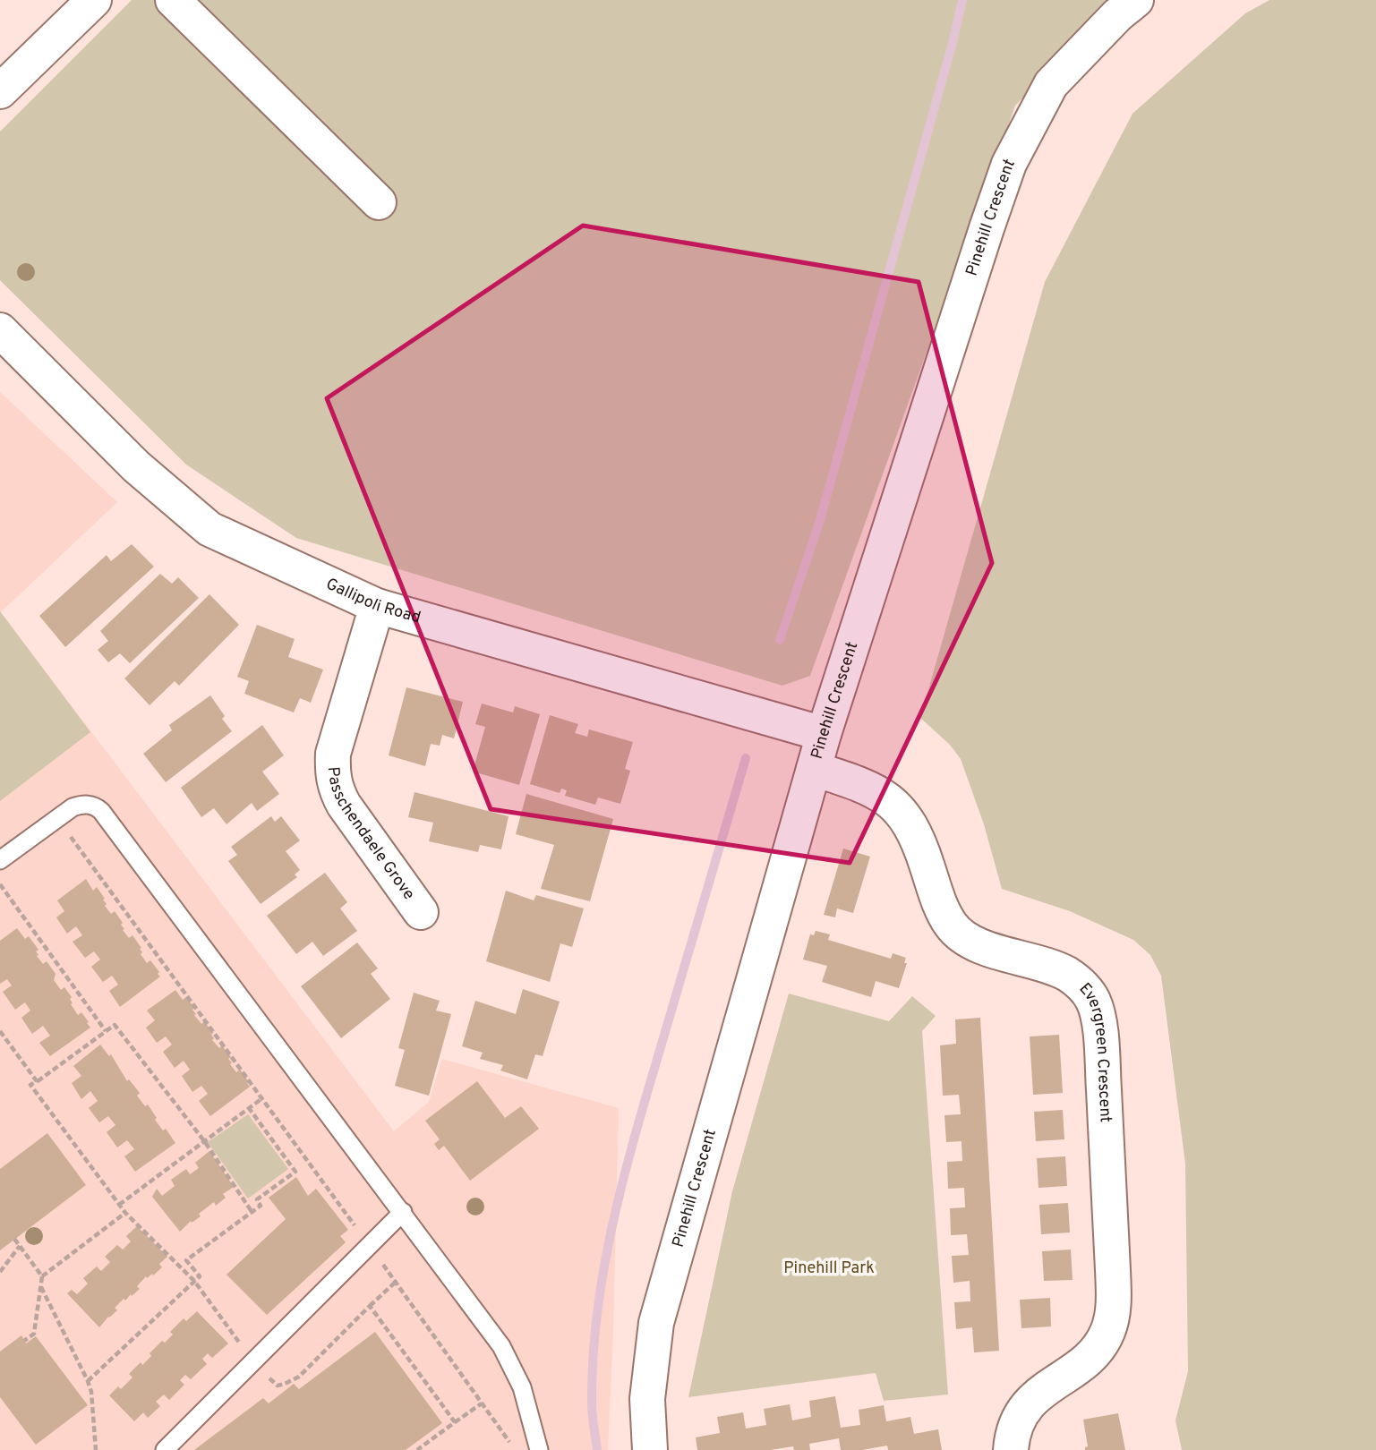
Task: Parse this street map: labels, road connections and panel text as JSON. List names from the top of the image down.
{
  "streets": {
    "street": [
      "Pinehill Crescent",
      "Gallipoli Road",
      "Passchendaele Grove",
      "Evergreen Crescent"
    ]
  },
  "crossings": [
    ["Pinehill Crescent", "Gallipoli Road"],
    ["Pinehill Crescent", "Evergreen Crescent"],
    ["Gallipoli Road", "Passchendaele Grove"]
  ],
  "parks": ["Pinehill Park"]
}
